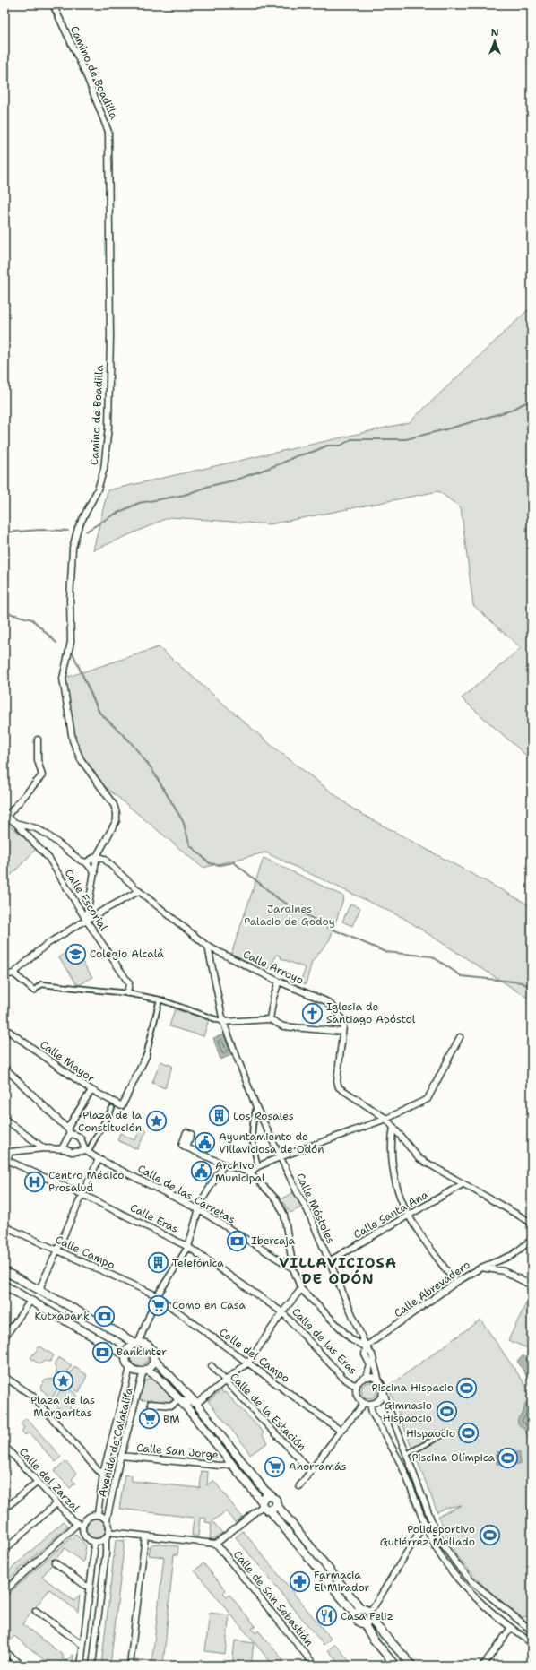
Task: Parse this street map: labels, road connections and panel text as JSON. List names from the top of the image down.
{
  "streets": {
    "street": [
      "Camino de Boadilla",
      "Calle Escorial",
      "Calle Arroyo",
      "Calle Mayor",
      "Calle de las Carretas",
      "Calle Móstoles",
      "Calle Santa Ana",
      "Calle Eras",
      "Calle Campo",
      "Calle Abrevadero",
      "Calle de las Eras",
      "Calle del Campo",
      "Calle de la Estación",
      "Avenida de Calatalifa",
      "Calle San Jorge",
      "Calle del Zarzal",
      "Calle de San Sebastián"
    ]
  },
  "crossings": [
    ["Camino de Boadilla", "Calle Arroyo"],
    ["Calle Arroyo", "Calle Móstoles"],
    ["Calle Móstoles", "Calle Santa Ana"],
    ["Calle Móstoles", "Calle Abrevadero"],
    ["Calle Eras", "Calle de las Eras"],
    ["Calle Campo", "Calle del Campo"],
    ["Avenida de Calatalifa", "Calle San Jorge"],
    ["Avenida de Calatalifa", "Calle del Zarzal"]
  ],
  "districts": ["VILLAVICIOSA DE ODÓN"],
  "parks": ["Jardines Palacio de Godoy"],
  "places": {
    "school or university": ["Colegio Alcalá"],
    "church": ["Iglesia de Santiago Apóstol"],
    "building": ["Los Rosales", "Telefónica"],
    "place": ["Plaza de la Constitución", "Plaza de las Margaritas"],
    "public building": ["Ayuntamiento de Villaviciosa de Odón", "Archivo Municipal"],
    "hospital": ["Centro Médico Prosalud"],
    "bank": ["Ibercaja", "Kutxabank", "Bankinter"],
    "supermarket": ["Como en Casa", "BM", "Ahorramás"],
    "sports": [
      "Piscina Hispacio",
      "Gimnasio Hispaocio",
      "Hispaocio",
      "Piscina Olímpica",
      "Polideportivo Gutiérrez Mellado"
    ],
    "pharmacy": ["Farmacia El Mirador"],
    "restaurant": ["Casa Feliz"]
  },
  "north": "top"
}
